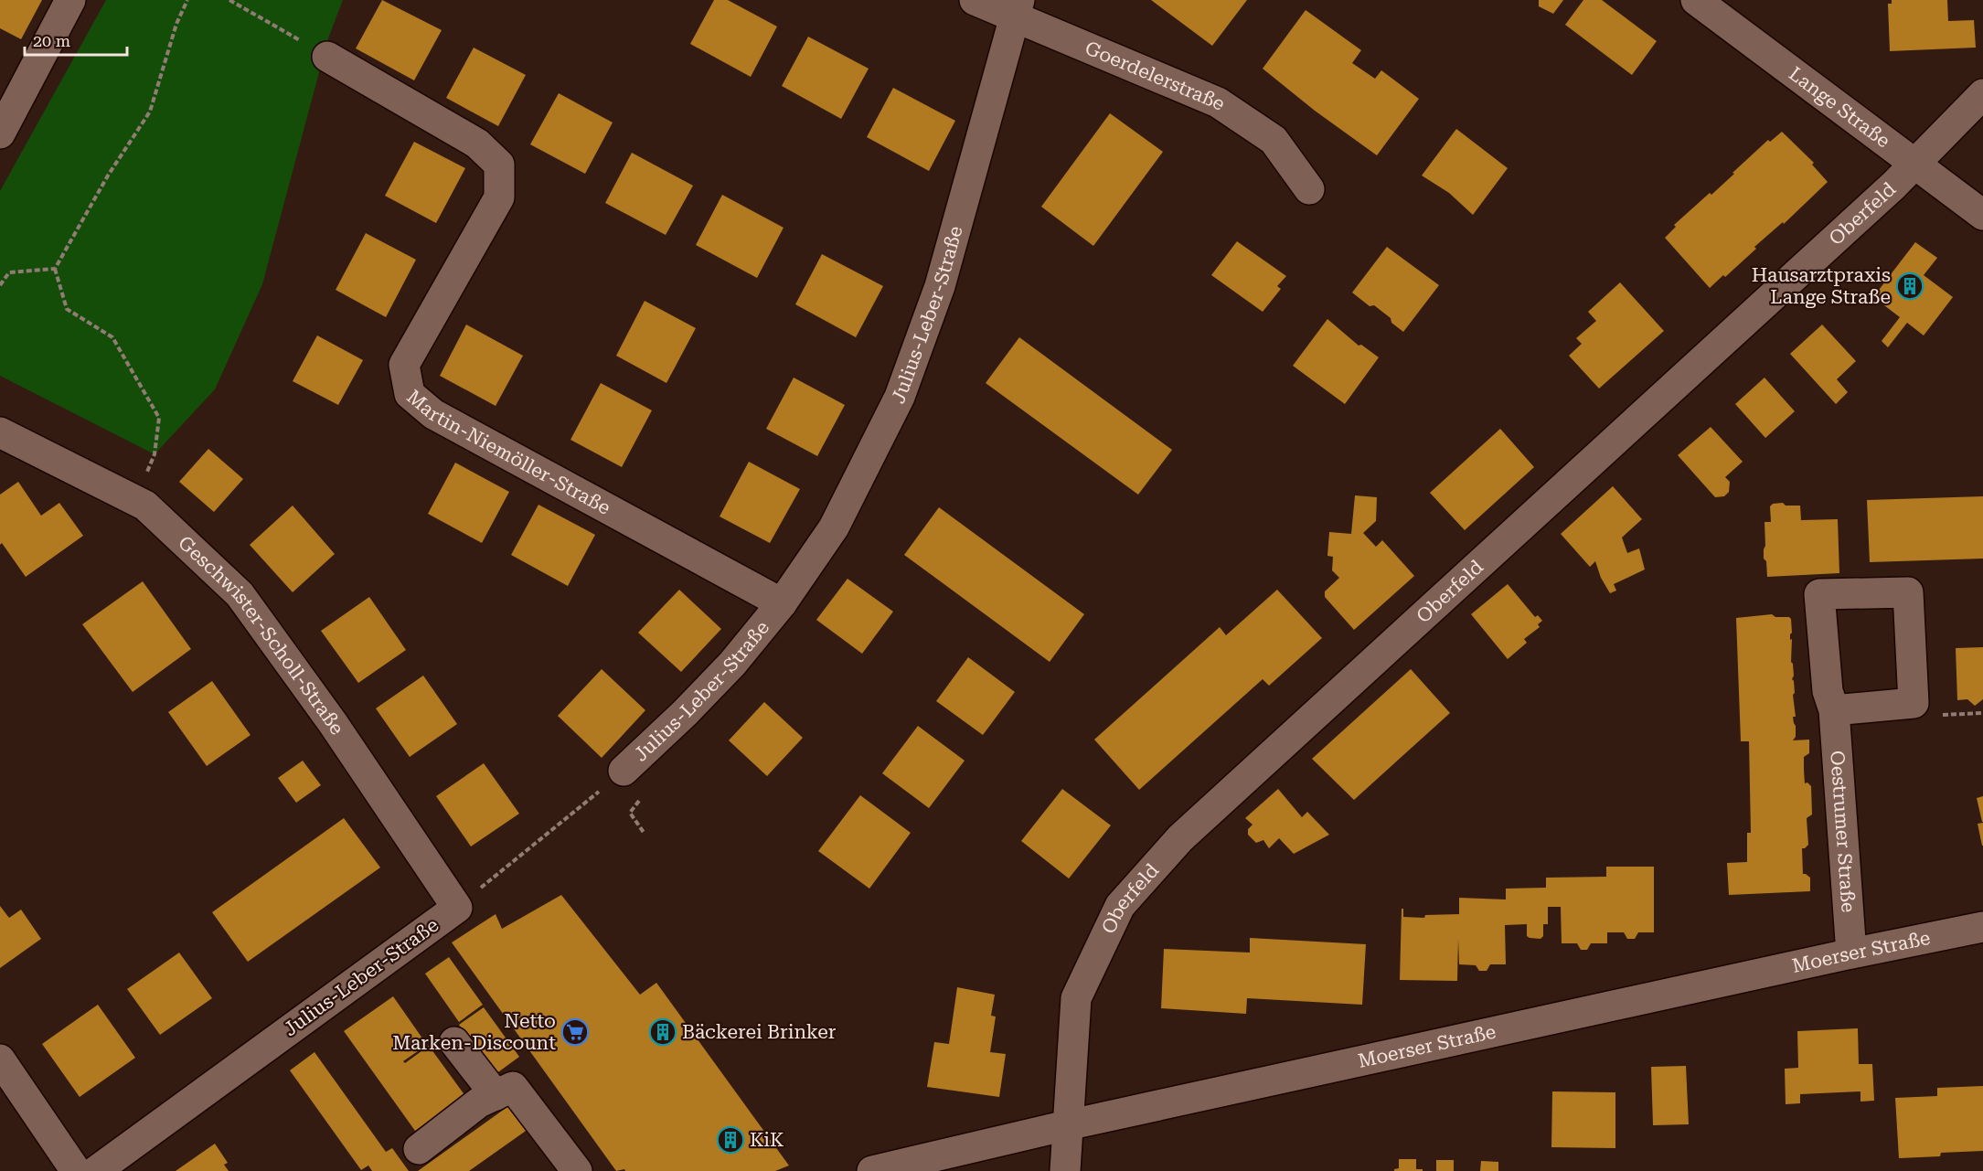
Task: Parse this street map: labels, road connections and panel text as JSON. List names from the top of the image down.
{
  "streets": {
    "street": [
      "Goerdelerstraße",
      "Lange Straße",
      "Oberfeld",
      "Julius-Leber-Straße",
      "Martin-Niemöller-Straße",
      "Geschwister-Scholl-Straße",
      "Oestrumer Straße",
      "Moerser Straße"
    ]
  },
  "crossings": [
    ["Goerdelerstraße", "Julius-Leber-Straße"],
    ["Lange Straße", "Oberfeld"],
    ["Oberfeld", "Moerser Straße"],
    ["Julius-Leber-Straße", "Martin-Niemöller-Straße"],
    ["Julius-Leber-Straße", "Geschwister-Scholl-Straße"],
    ["Oestrumer Straße", "Moerser Straße"]
  ],
  "places": {
    "building": ["Hausarztpraxis Lange Straße", "Bäckerei Brinker", "KiK"],
    "supermarket": ["Netto Marken-Discount"]
  },
  "scale_bar": "20 m"
}
